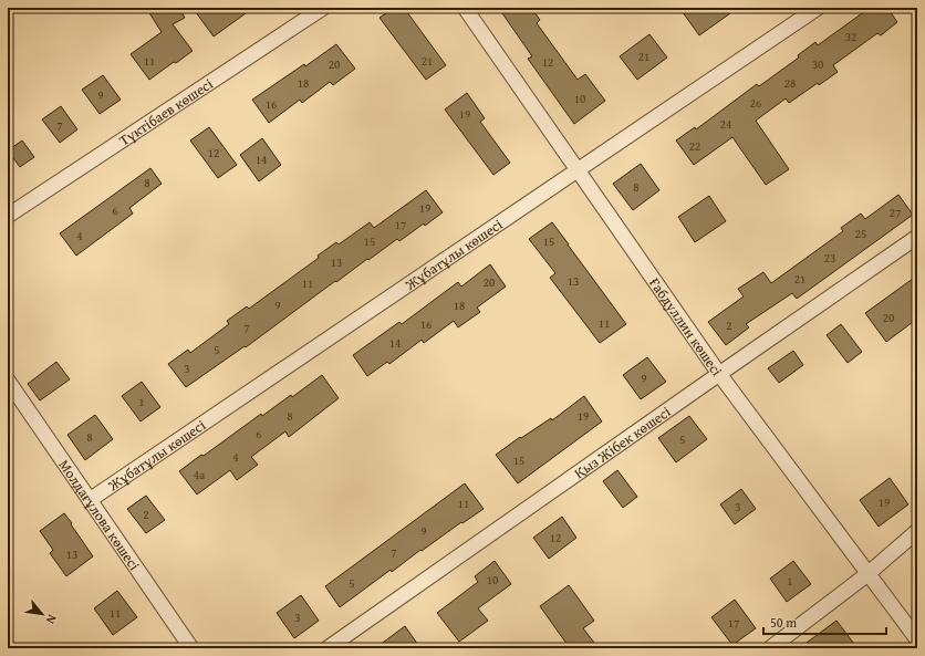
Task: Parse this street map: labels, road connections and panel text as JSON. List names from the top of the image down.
{
  "streets": {
    "street": [
      "Түктібаев көшесі",
      "Жұбатұлы көшесі",
      "Ғабдуллин көшесі",
      "Қыз Жібек көшесі",
      "Молдағұлова көшесі"
    ]
  },
  "crossings": [
    ["Жұбатұлы көшесі", "Ғабдуллин көшесі"],
    ["Жұбатұлы көшесі", "Молдағұлова көшесі"],
    ["Ғабдуллин көшесі", "Қыз Жібек көшесі"]
  ],
  "house_numbers": [
    "32",
    "21",
    "11",
    "21",
    "12",
    "20",
    "30",
    "18",
    "28",
    "9",
    "10",
    "26",
    "16",
    "19",
    "24",
    "7",
    "22",
    "12",
    "14",
    "8",
    "8",
    "19",
    "6",
    "27",
    "17",
    "25",
    "4",
    "15",
    "15",
    "23",
    "13",
    "21",
    "13",
    "20",
    "11",
    "9",
    "18",
    "20",
    "11",
    "16",
    "2",
    "7",
    "14",
    "5",
    "3",
    "9",
    "1",
    "8",
    "19",
    "6",
    "8",
    "5",
    "4",
    "15",
    "4а",
    "19",
    "11",
    "3",
    "2",
    "9",
    "12",
    "7",
    "13",
    "10",
    "1",
    "5",
    "11",
    "3",
    "17"
  ],
  "scale_bar": "50 m",
  "north": "bottom right"
}
